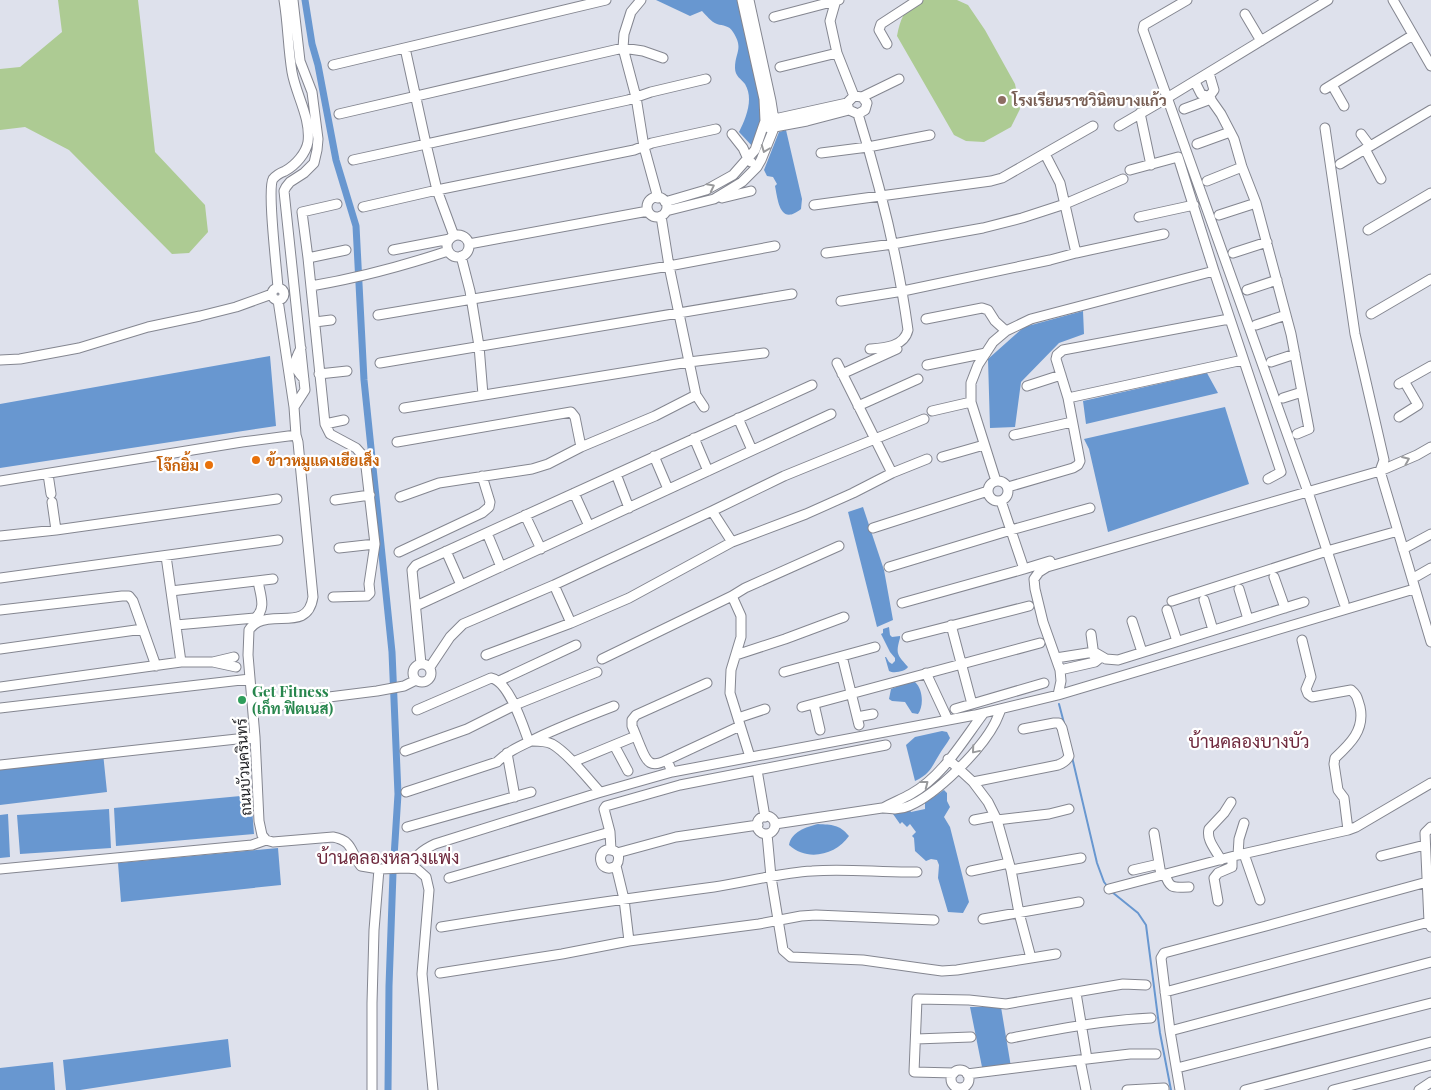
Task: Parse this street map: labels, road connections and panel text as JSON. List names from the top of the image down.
{
  "streets": {
    "street": ["ถนนบัวนครินทร์"]
  },
  "districts": ["บ้านคลองบางบัว", "บ้านคลองหลวงแพ่ง"],
  "places": [
    "โรงเรียนราชวินิตบางแก้ว",
    "ข้าวหมูแดงเฮียเส็ง",
    "โจ๊กยิ้ม",
    "Get Fitness (เก็ท ฟิตเนส)"
  ]
}
